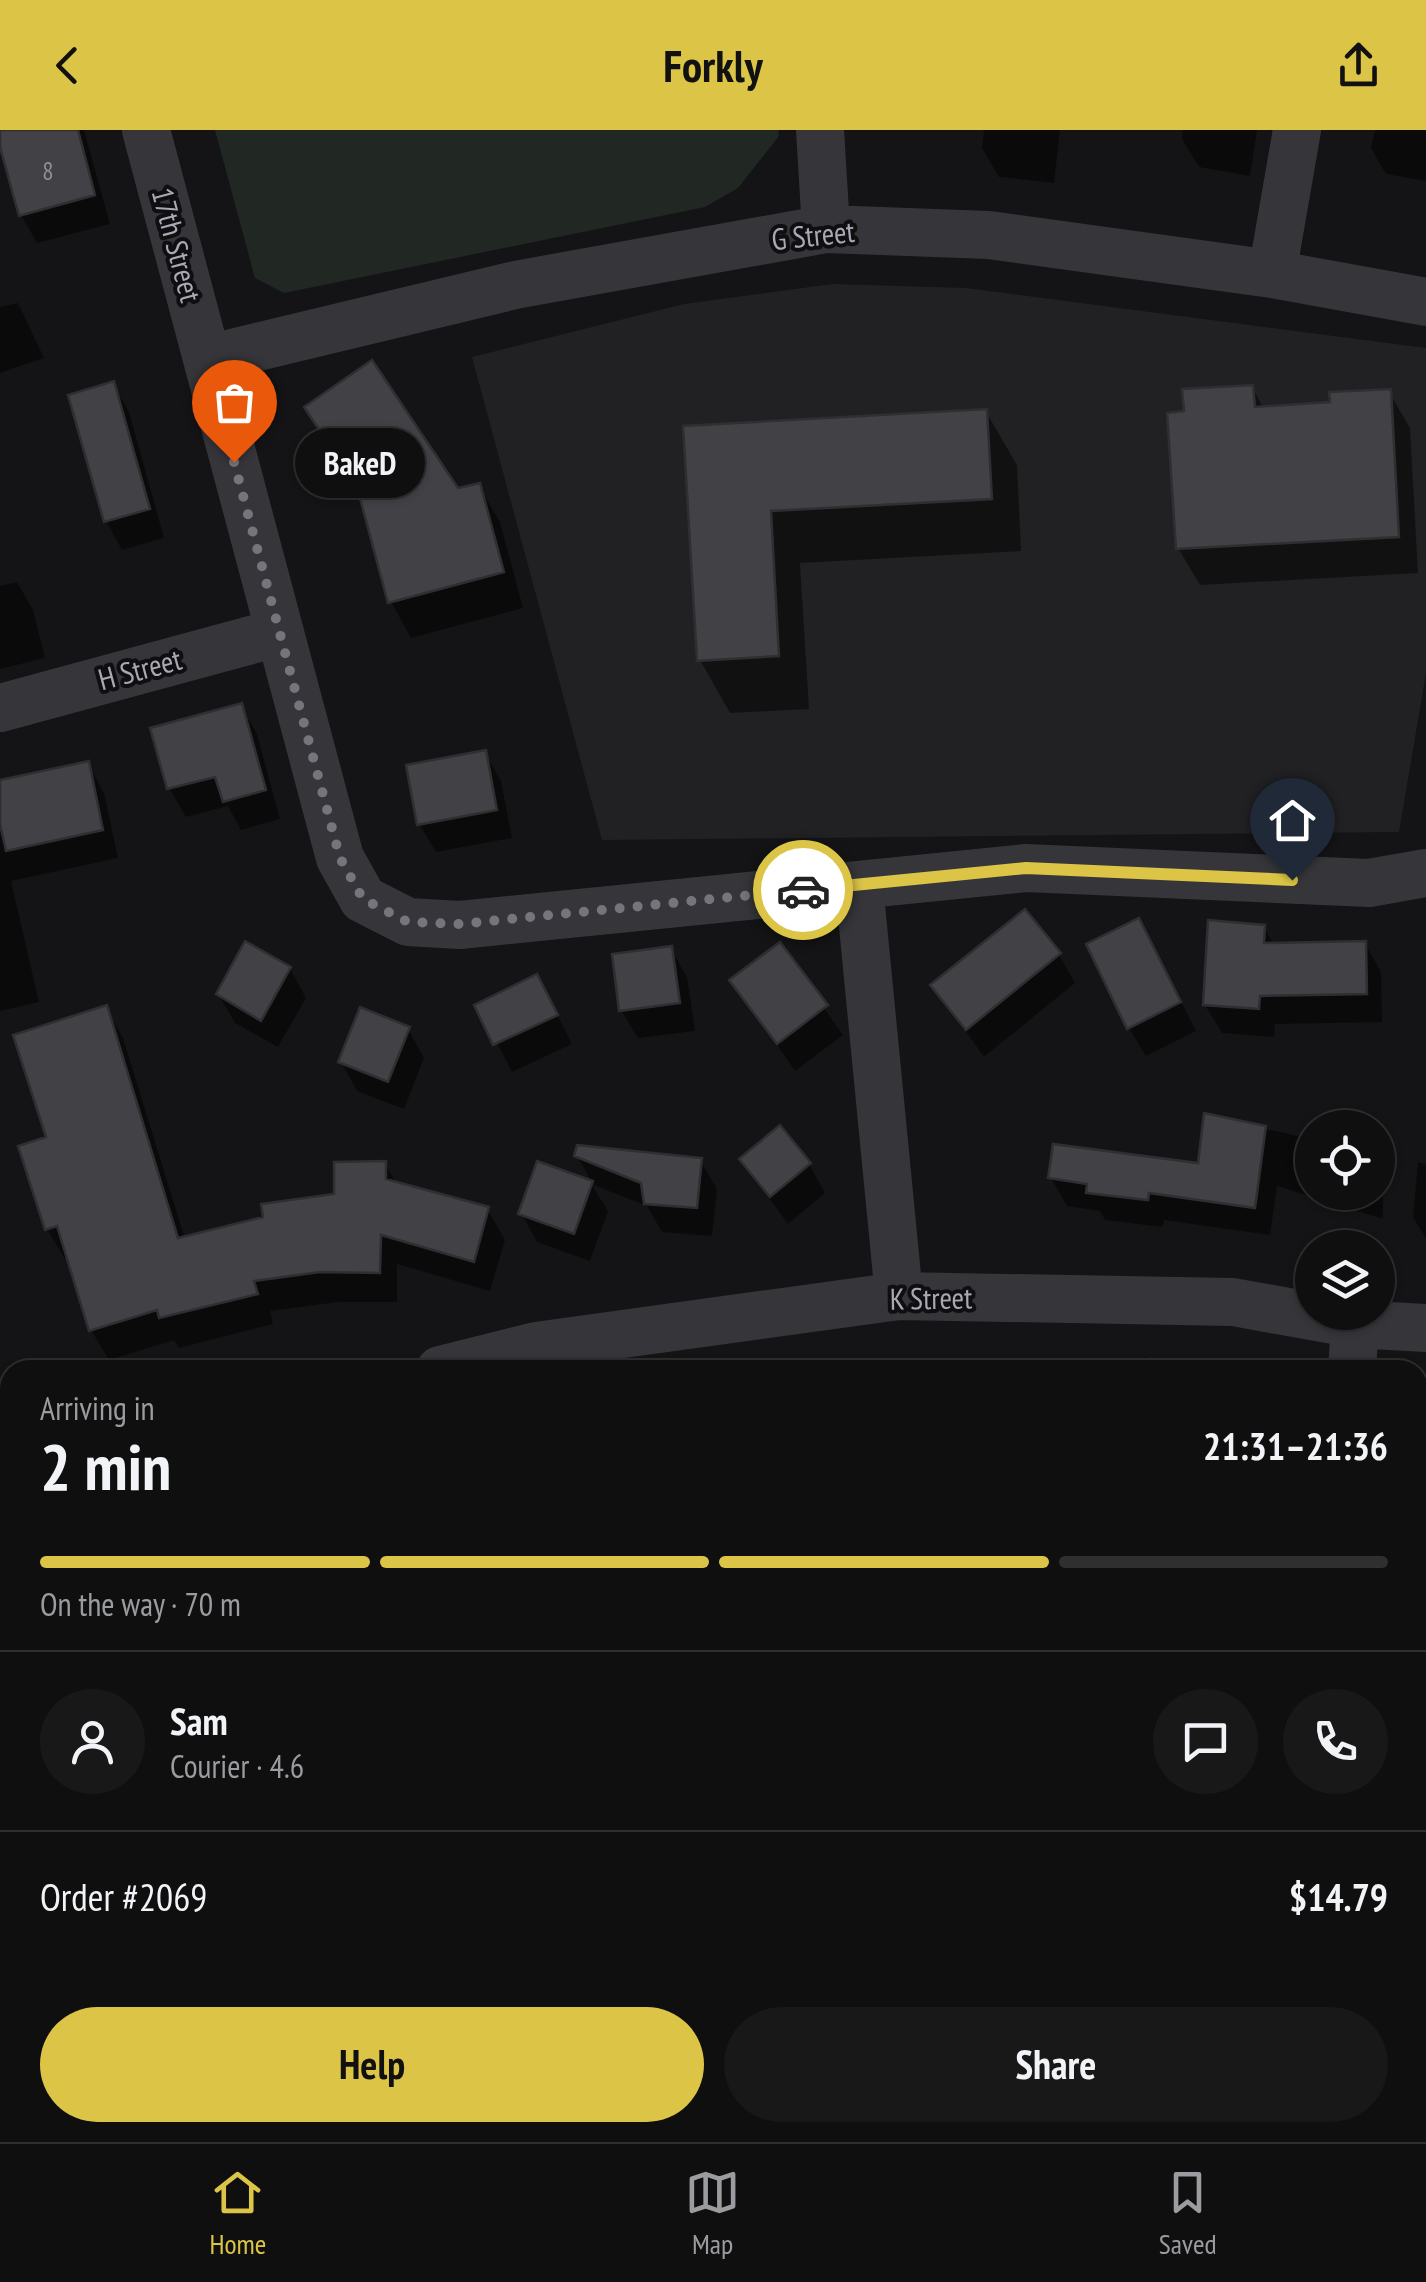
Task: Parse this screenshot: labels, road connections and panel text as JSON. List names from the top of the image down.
{
  "streets": {
    "street": [
      "G Street",
      "17th Street",
      "H Street",
      "K Street"
    ]
  },
  "crossings": [
    ["G Street", "17th Street"],
    ["17th Street", "H Street"]
  ],
  "places": ["BakeD"],
  "house_numbers": ["8"],
  "page": {
    "header": "Forkly",
    "bubble": "BakeD",
    "heading": ["2 min", "Arriving in", "21:31–21:36"],
    "panel": [
      "Sam",
      "Courier · 4.6",
      "Order #2069",
      "$14.79"
    ],
    "bar": "On the way · 70 m",
    "buttons": ["Help", "Share"],
    "tabs": ["Home", "Map", "Saved"]
  }
}
